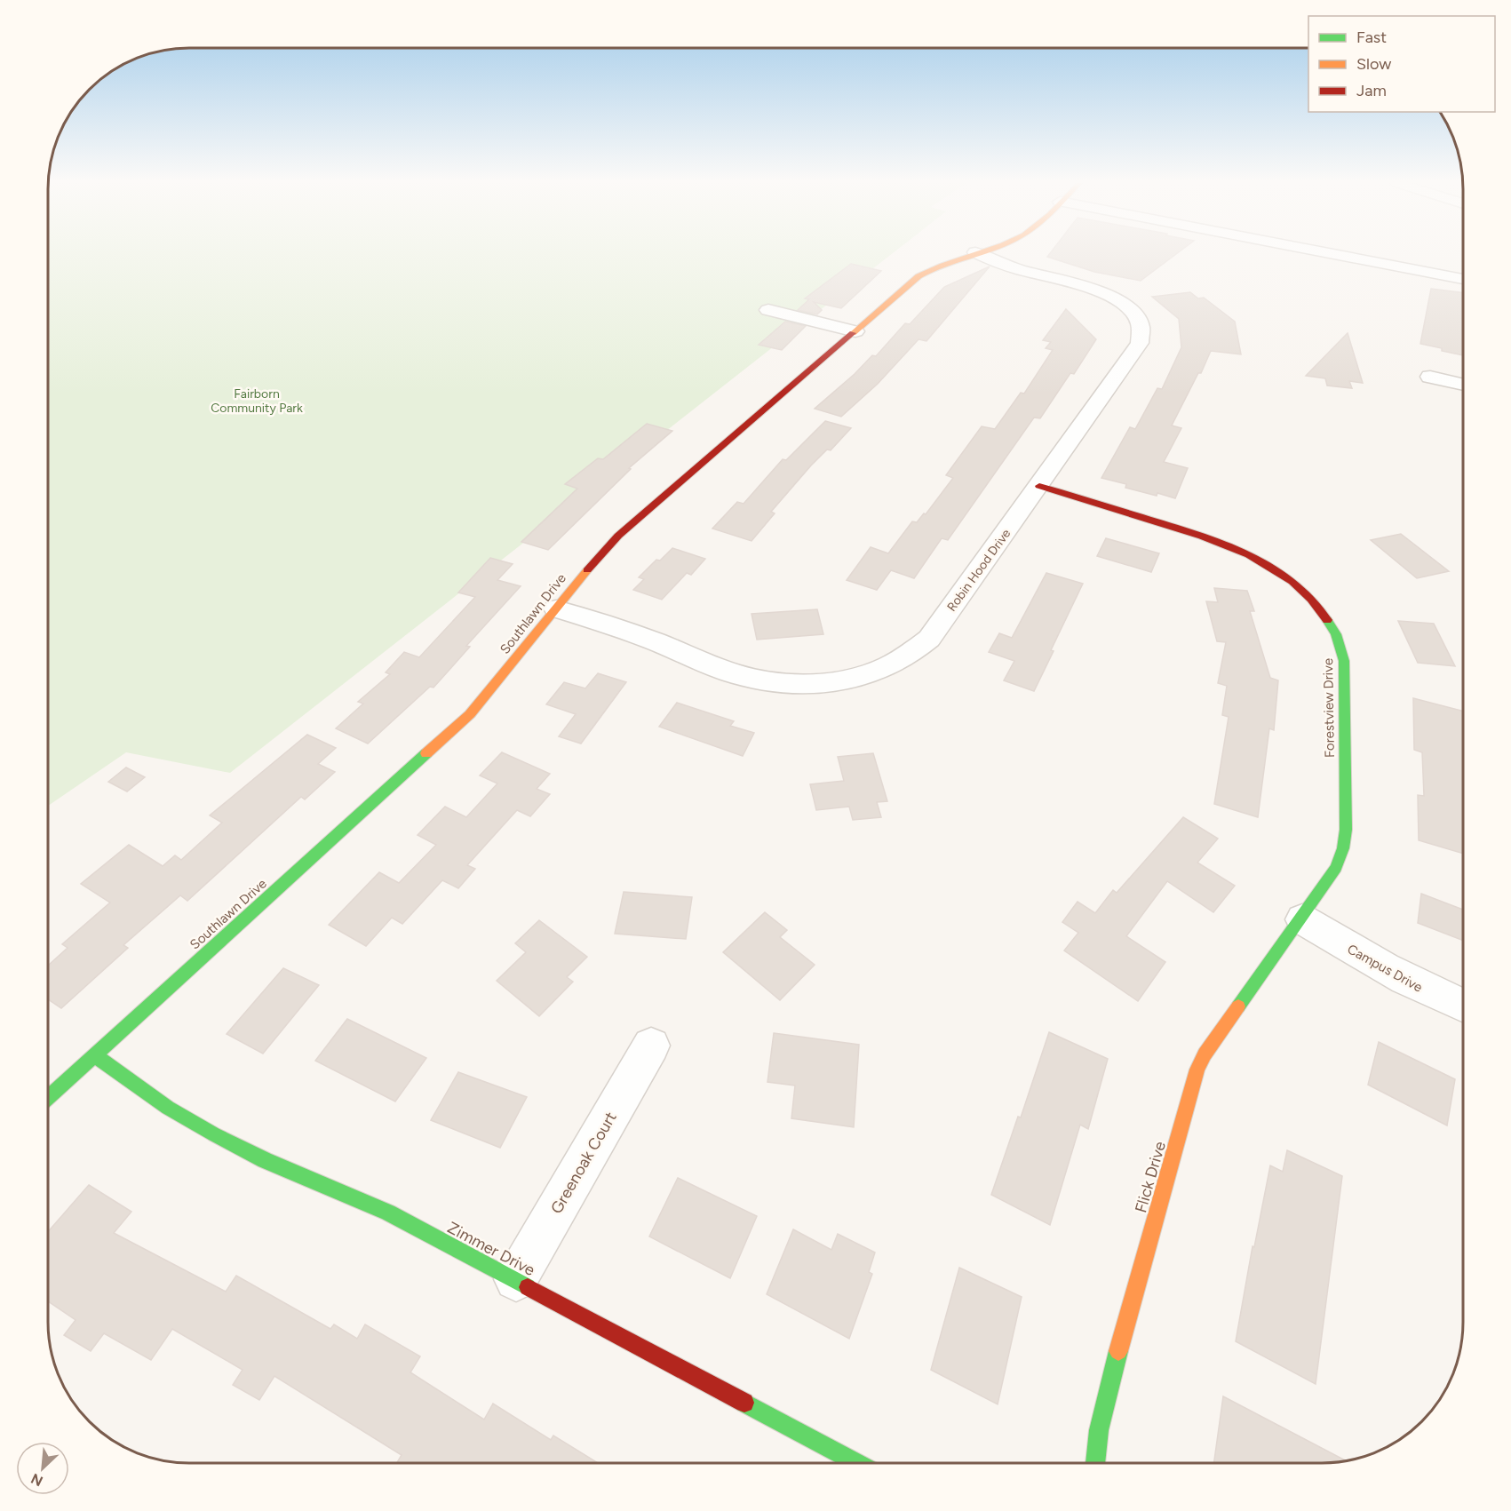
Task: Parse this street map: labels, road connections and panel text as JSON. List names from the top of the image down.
{
  "streets": {
    "street": [
      "Robin Hood Drive",
      "Southlawn Drive",
      "Forestview Drive",
      "Campus Drive",
      "Greenoak Court",
      "Flick Drive",
      "Zimmer Drive"
    ]
  },
  "crossings": [
    ["Robin Hood Drive", "Southlawn Drive"],
    ["Robin Hood Drive", "Forestview Drive"],
    ["Southlawn Drive", "Zimmer Drive"],
    ["Forestview Drive", "Campus Drive"],
    ["Forestview Drive", "Flick Drive"],
    ["Campus Drive", "Flick Drive"],
    ["Greenoak Court", "Zimmer Drive"]
  ],
  "parks": ["Fairborn Community Park"],
  "legend": ["Fast", "Slow", "Jam"],
  "north": "bottom left"
}
